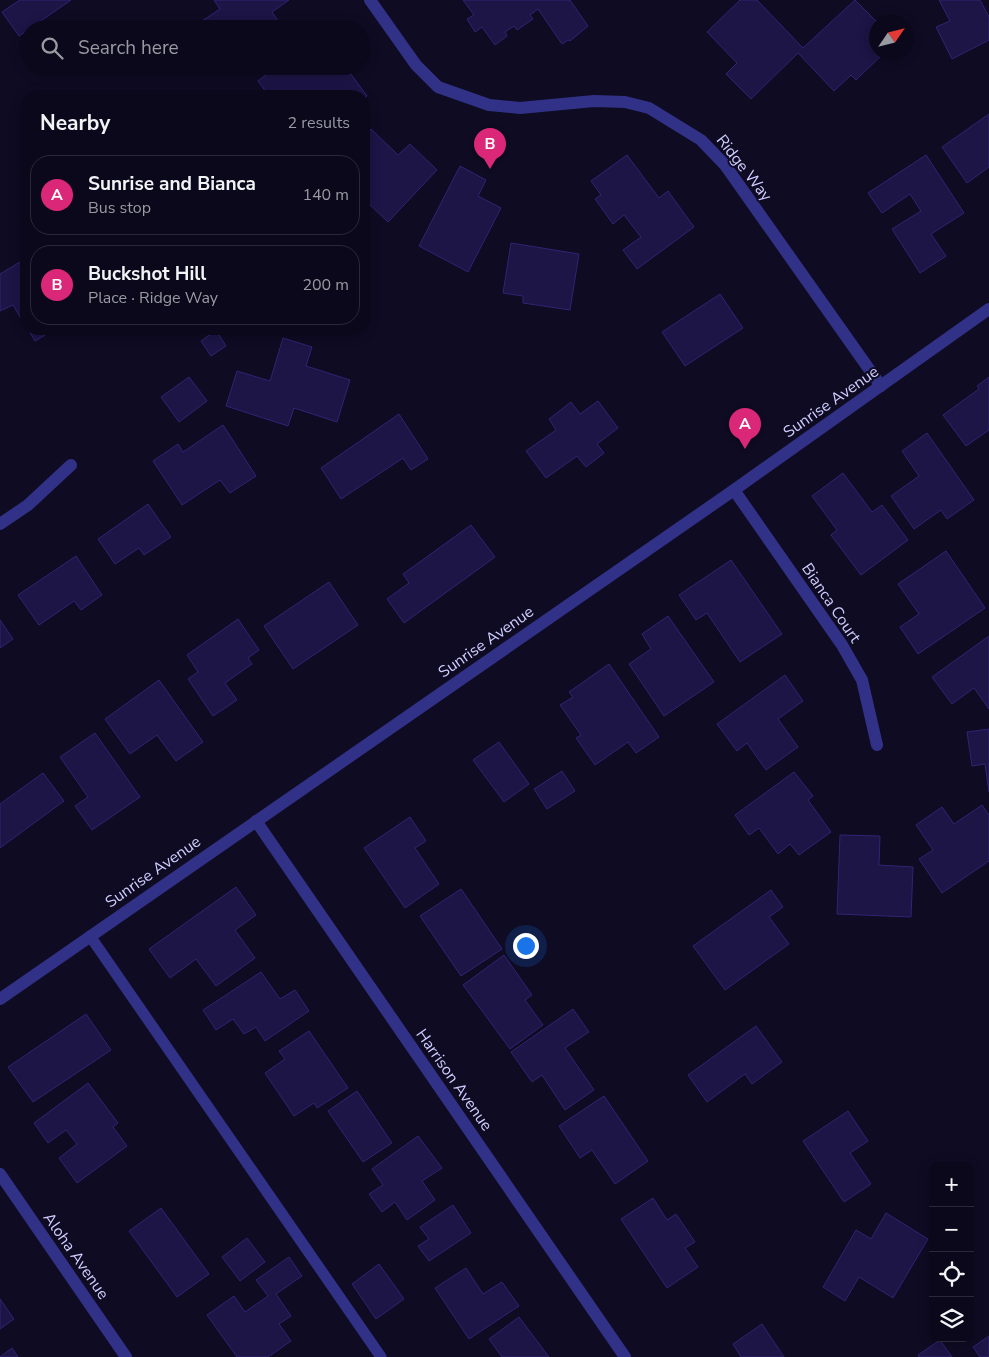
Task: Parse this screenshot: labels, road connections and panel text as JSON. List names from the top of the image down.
{
  "streets": {
    "street": [
      "Ridge Way",
      "Sunrise Avenue",
      "Bianca Court",
      "Harrison Avenue",
      "Aloha Avenue"
    ]
  },
  "crossings": [
    ["Ridge Way", "Sunrise Avenue"],
    ["Sunrise Avenue", "Bianca Court"],
    ["Sunrise Avenue", "Harrison Avenue"]
  ],
  "north": "top right",
  "page": {
    "search": "Search here",
    "heading": ["Nearby", "2 results"],
    "pins": ["B", "A"],
    "list": [
      {
        "mark": "A",
        "name": "Sunrise and Bianca",
        "note": "Bus stop",
        "value": "140 m"
      },
      {
        "mark": "B",
        "name": "Buckshot Hill",
        "note": "Place · Ridge Way",
        "value": "200 m"
      }
    ],
    "map_buttons": ["+", "−"]
  }
}
